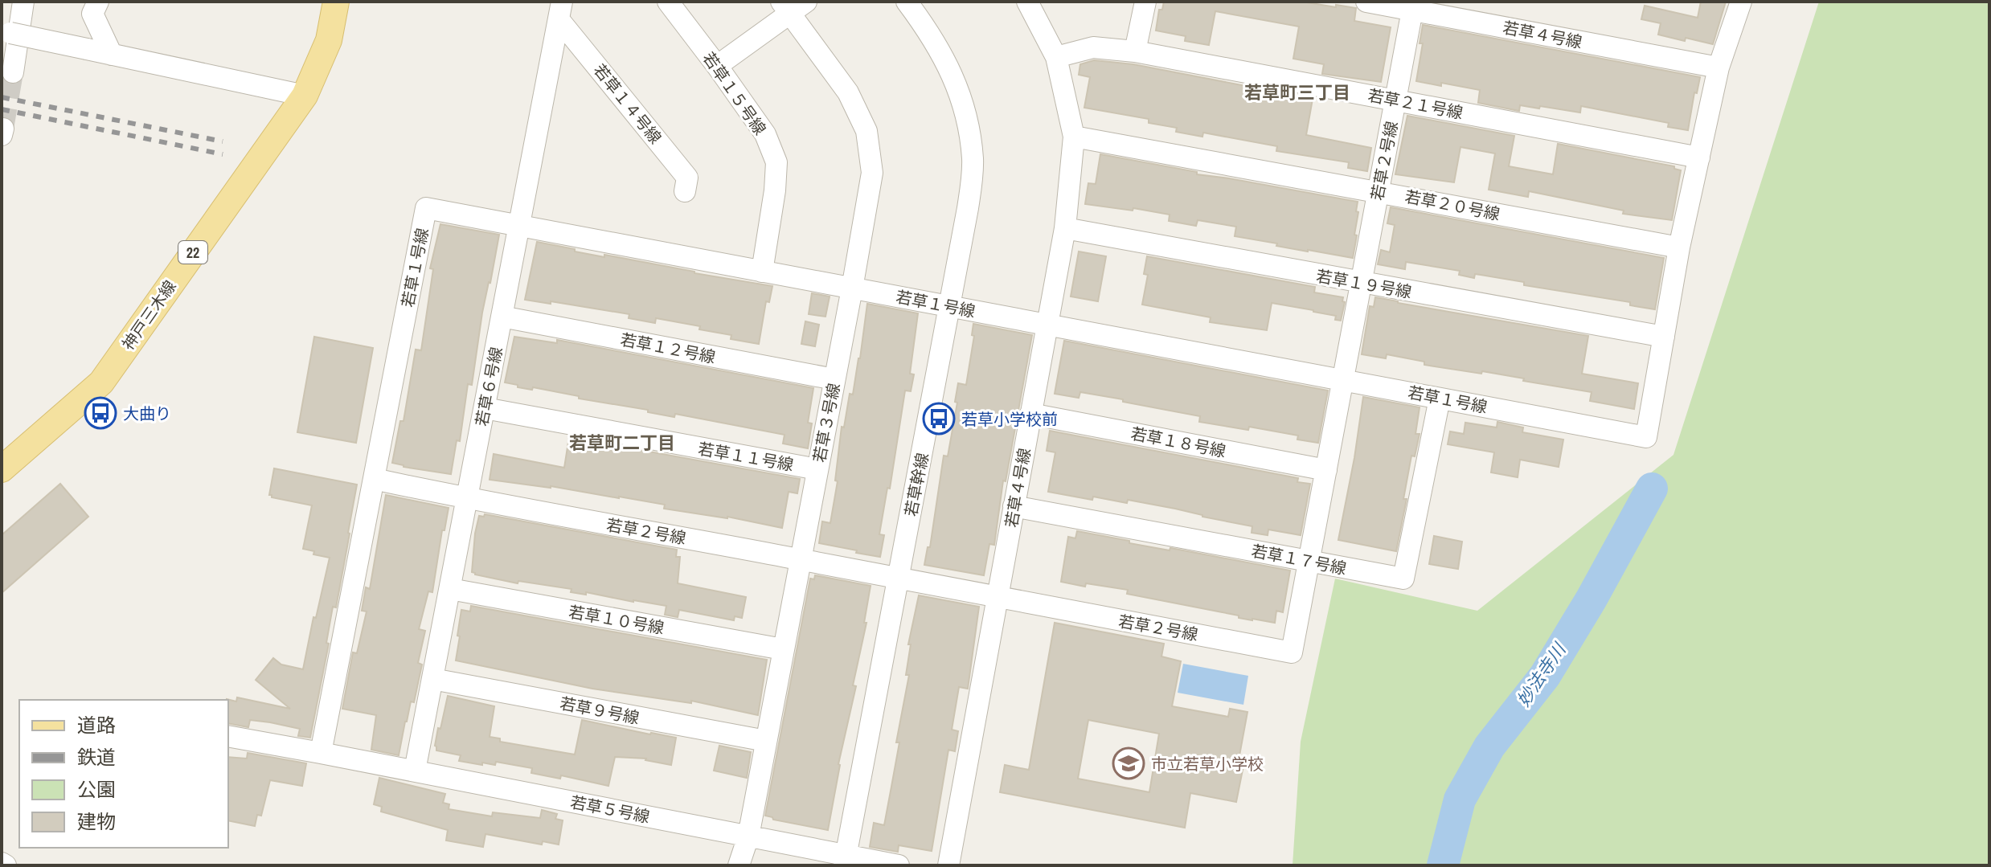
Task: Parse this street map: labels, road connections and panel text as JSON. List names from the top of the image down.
{
  "streets": {
    "main road": ["22", "神戸三木線"],
    "street": [
      "若草４号線",
      "若草１５号線",
      "若草１４号線",
      "若草２１号線",
      "若草２号線",
      "若草２０号線",
      "若草１号線",
      "若草１９号線",
      "若草１２号線",
      "若草６号線",
      "若草３号線",
      "若草１８号線",
      "若草１１号線",
      "若草幹線",
      "若草１７号線",
      "若草１０号線",
      "若草９号線",
      "若草５号線"
    ]
  },
  "crossings": [
    ["若草４号線", "若草２１号線"],
    ["若草４号線", "若草２号線"],
    ["若草４号線", "若草２０号線"],
    ["若草４号線", "若草１号線"],
    ["若草４号線", "若草１９号線"],
    ["若草４号線", "若草１８号線"],
    ["若草４号線", "若草１７号線"],
    ["若草１５号線", "若草１号線"],
    ["若草１４号線", "若草６号線"],
    ["若草２１号線", "若草２号線"],
    ["若草２１号線", "若草１号線"],
    ["若草２号線", "若草２０号線"],
    ["若草２号線", "若草１号線"],
    ["若草２号線", "若草１９号線"],
    ["若草２号線", "若草６号線"],
    ["若草２号線", "若草３号線"],
    ["若草２号線", "若草１８号線"],
    ["若草２号線", "若草幹線"],
    ["若草２号線", "若草１７号線"],
    ["若草２０号線", "若草１号線"],
    ["若草１号線", "若草１９号線"],
    ["若草１号線", "若草６号線"],
    ["若草１号線", "若草３号線"],
    ["若草１号線", "若草幹線"],
    ["若草１号線", "若草１７号線"],
    ["若草１号線", "若草５号線"],
    ["若草１２号線", "若草６号線"],
    ["若草１２号線", "若草３号線"],
    ["若草６号線", "若草１１号線"],
    ["若草６号線", "若草１０号線"],
    ["若草６号線", "若草９号線"],
    ["若草６号線", "若草５号線"],
    ["若草３号線", "若草１１号線"],
    ["若草３号線", "若草１０号線"],
    ["若草３号線", "若草９号線"],
    ["若草３号線", "若草５号線"],
    ["若草幹線", "若草５号線"]
  ],
  "districts": ["若草町三丁目", "若草町二丁目"],
  "water": ["妙法寺川"],
  "places": {
    "bus stop": ["大曲り", "若草小学校前"],
    "school or university": ["市立若草小学校"]
  },
  "legend": [
    "道路",
    "鉄道",
    "公園",
    "建物"
  ]
}
